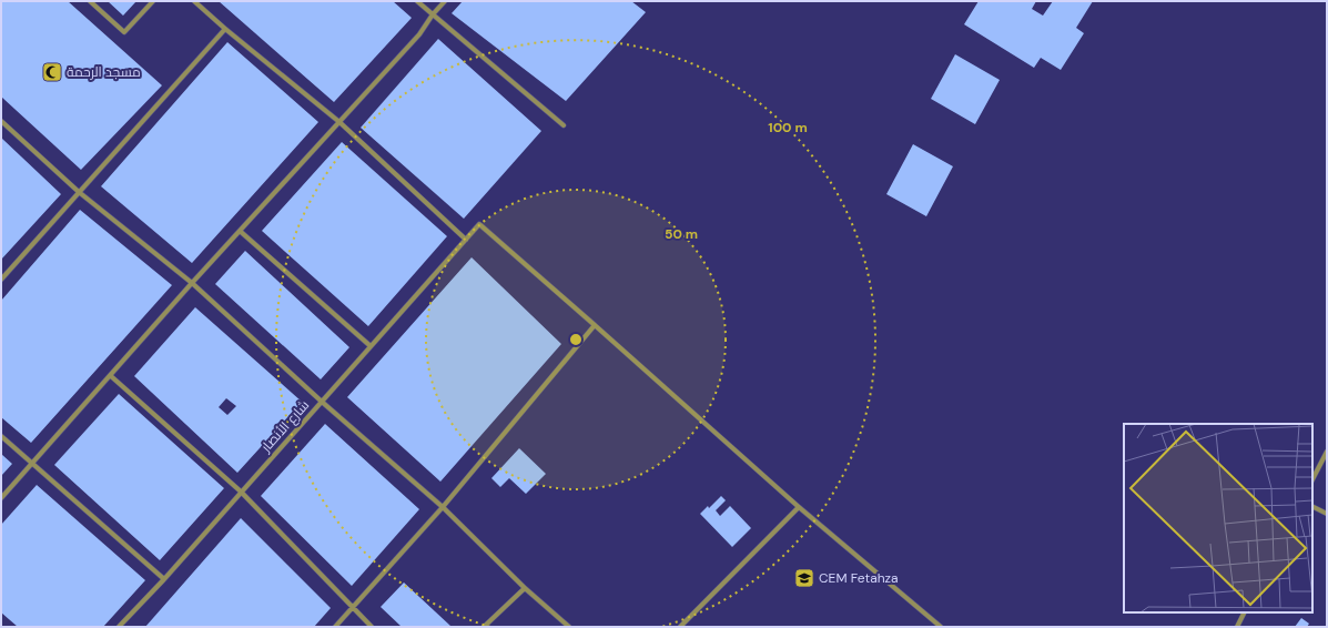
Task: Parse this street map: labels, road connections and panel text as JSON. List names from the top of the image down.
{
  "streets": {
    "street": ["شارع الأنصار"]
  },
  "places": {
    "mosque": ["مسجد الرحمة"],
    "school or university": ["CEM Fetahza"]
  },
  "rings": ["100 m", "50 m"]
}
